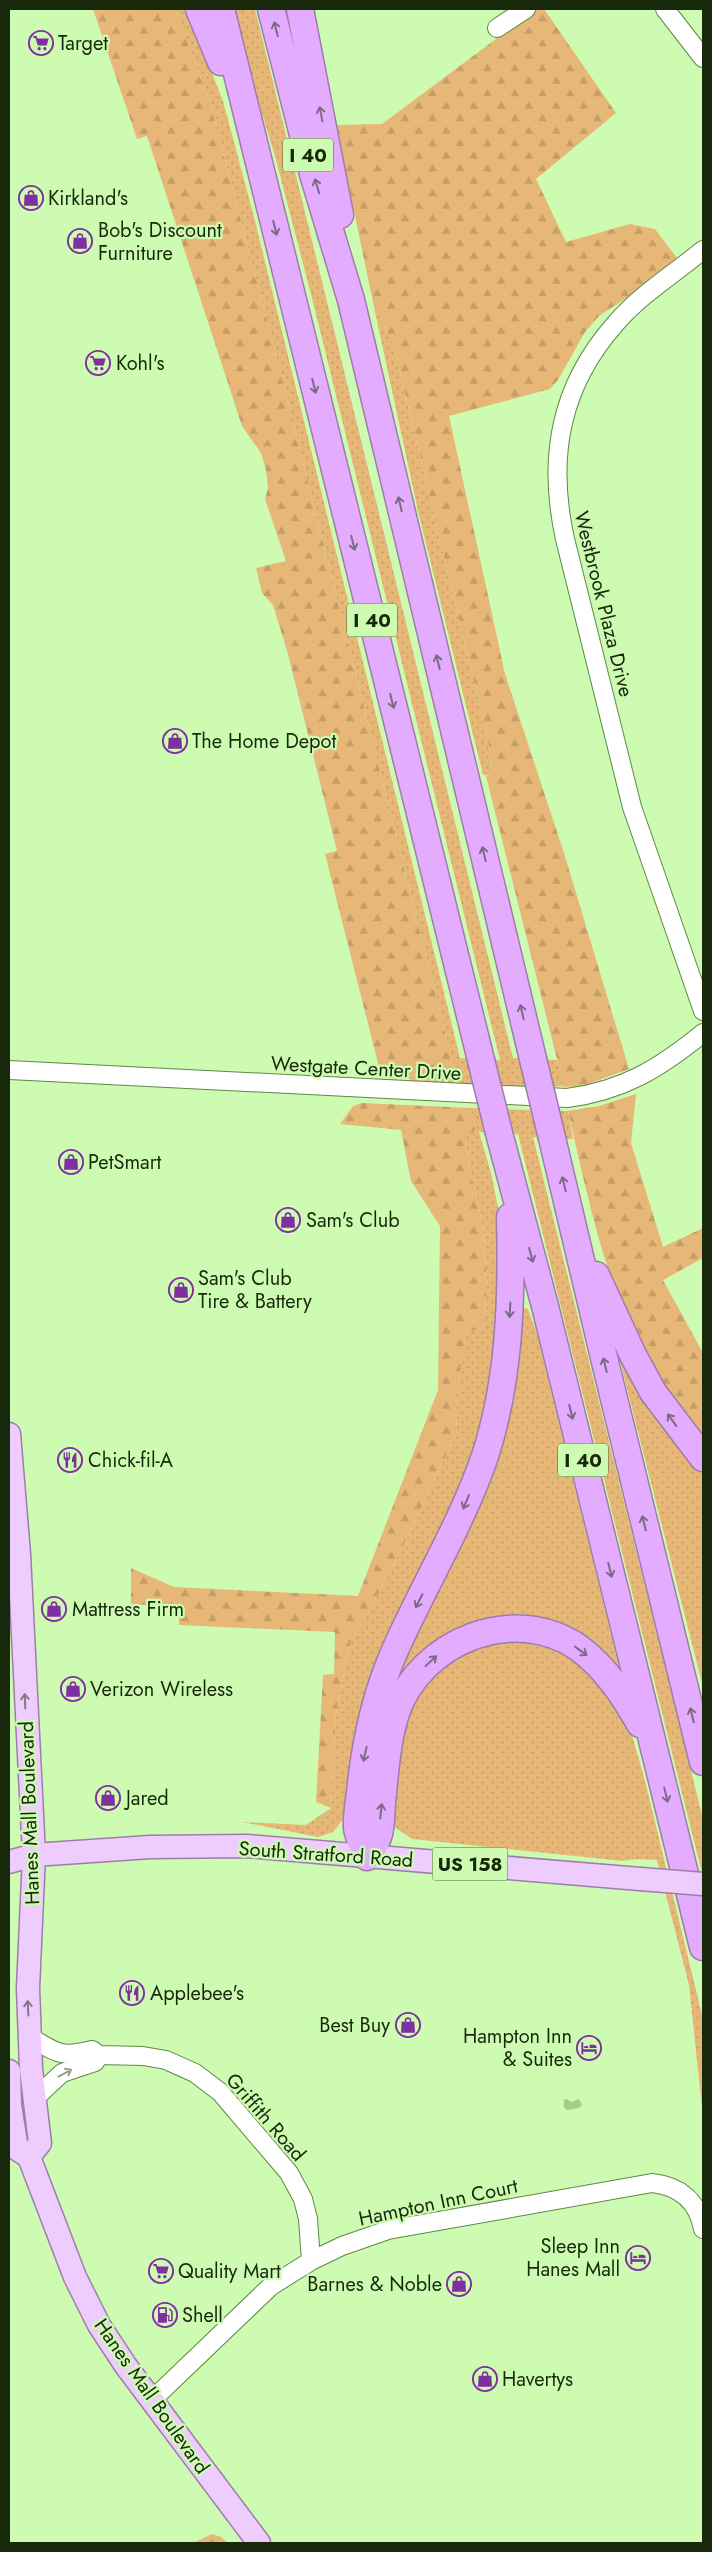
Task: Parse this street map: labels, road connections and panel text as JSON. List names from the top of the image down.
{
  "streets": {
    "highway": ["I 40"],
    "main road": ["Hanes Mall Boulevard", "South Stratford Road", "US 158"],
    "street": [
      "Westbrook Plaza Drive",
      "Westgate Center Drive",
      "Griffith Road",
      "Hampton Inn Court"
    ]
  },
  "crossings": [
    ["Hanes Mall Boulevard", "South Stratford Road"],
    ["Hanes Mall Boulevard", "Griffith Road"],
    ["Hanes Mall Boulevard", "Hampton Inn Court"],
    ["Griffith Road", "Hampton Inn Court"]
  ],
  "one_way": ["Hanes Mall Boulevard"],
  "places": {
    "supermarket": ["Target", "Kohl's", "Quality Mart"],
    "shop": [
      "Kirkland's",
      "Bob's Discount Furniture",
      "The Home Depot",
      "PetSmart",
      "Sam's Club",
      "Sam's Club Tire & Battery",
      "Mattress Firm",
      "Verizon Wireless",
      "Jared",
      "Best Buy",
      "Barnes & Noble",
      "Havertys"
    ],
    "restaurant": ["Chick-fil-A", "Applebee's"],
    "hotel": ["Hampton Inn & Suites", "Sleep Inn Hanes Mall"],
    "fuel station": ["Shell"]
  }
}
